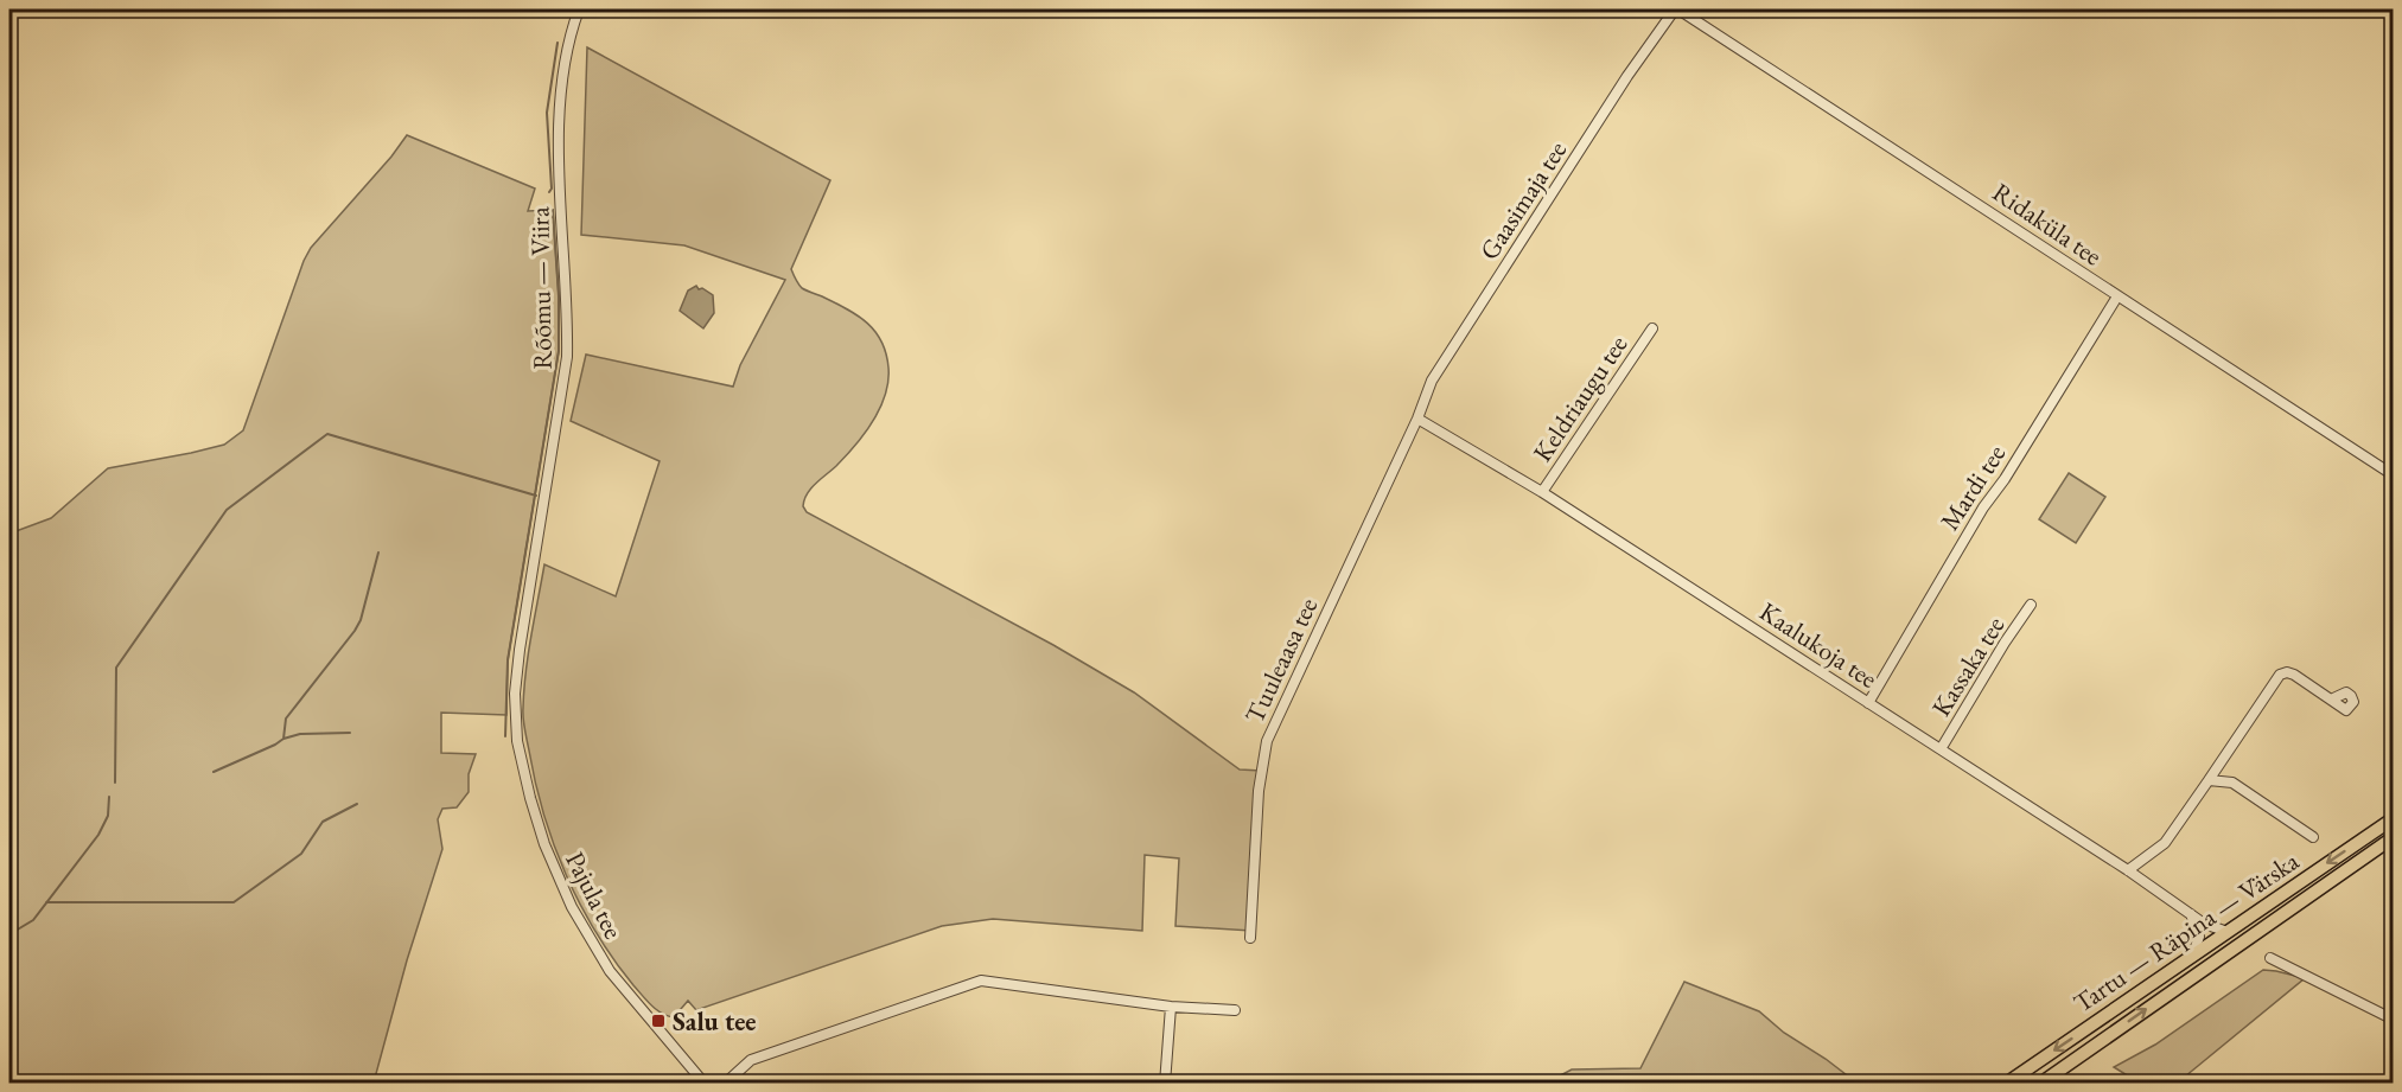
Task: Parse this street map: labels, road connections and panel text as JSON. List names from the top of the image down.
{
  "streets": {
    "main road": ["Tartu — Räpina — Värska"],
    "street": [
      "Gaasimaja tee",
      "Ridaküla tee",
      "Rõõmu — Viira",
      "Keldriaugu tee",
      "Mardi tee",
      "Kaalukoja tee",
      "Tuuleaasa tee",
      "Kassaka tee",
      "Pajula tee"
    ]
  },
  "crossings": [
    ["Gaasimaja tee", "Kaalukoja tee"],
    ["Gaasimaja tee", "Tuuleaasa tee"],
    ["Ridaküla tee", "Mardi tee"],
    ["Rõõmu — Viira", "Pajula tee"],
    ["Keldriaugu tee", "Kaalukoja tee"],
    ["Mardi tee", "Kaalukoja tee"],
    ["Kaalukoja tee", "Tuuleaasa tee"],
    ["Kaalukoja tee", "Kassaka tee"],
    ["Kaalukoja tee", "Tartu — Räpina — Värska"]
  ],
  "places": {
    "transit": ["Salu tee"]
  }
}
